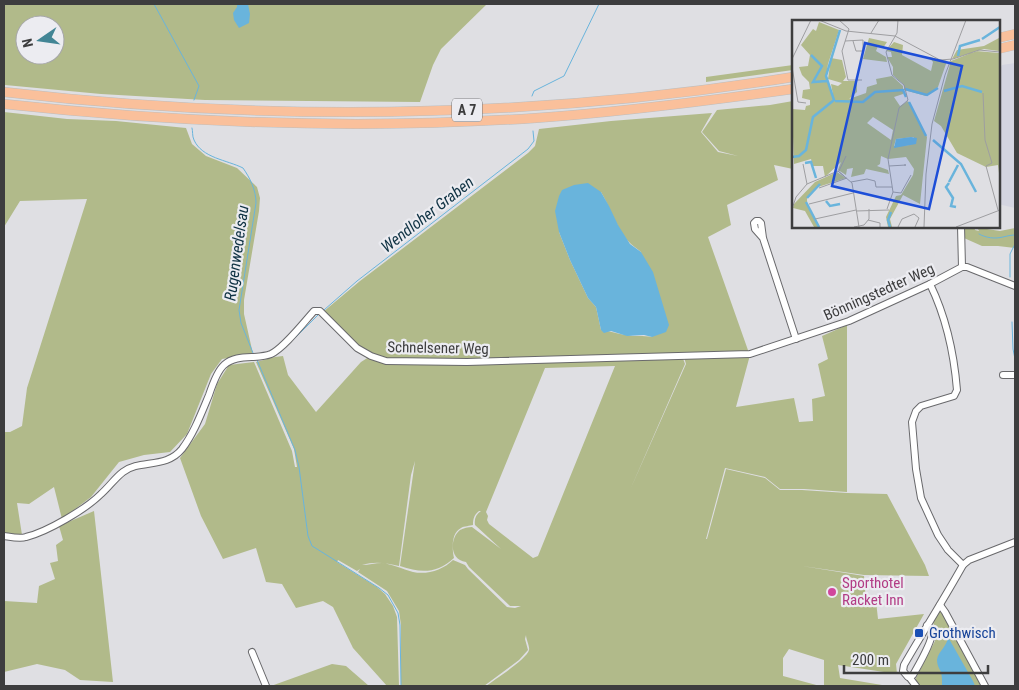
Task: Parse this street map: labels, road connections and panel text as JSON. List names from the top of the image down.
{
  "streets": {
    "highway": ["A 7"],
    "street": ["Bönningstedter Weg", "Schnelsener Weg"]
  },
  "crossings": [
    ["Bönningstedter Weg", "Schnelsener Weg"]
  ],
  "water": ["Wendloher Graben", "Rugenwedelsau"],
  "places": {
    "other": ["Sporthotel Racket Inn"],
    "transit": ["Grothwisch"]
  },
  "scale_bar": "200 m",
  "north": "left"
}
